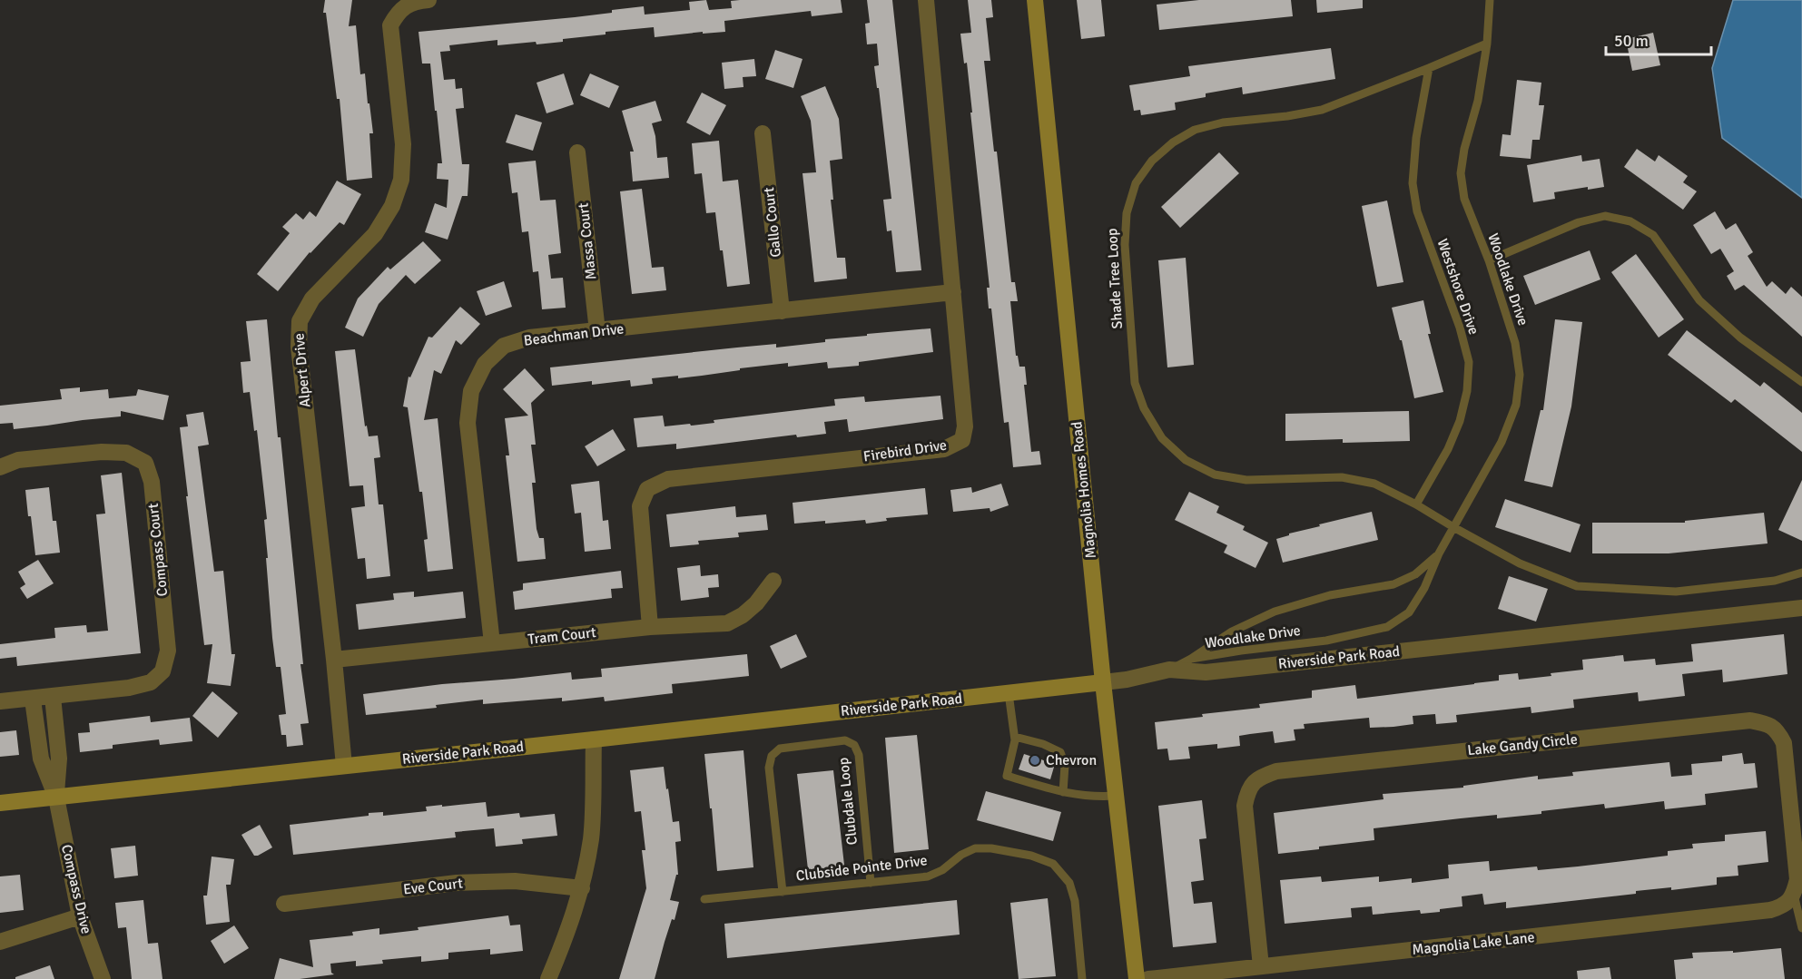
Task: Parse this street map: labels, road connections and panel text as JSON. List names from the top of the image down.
{
  "streets": {
    "street": [
      "Gallo Court",
      "Massa Court",
      "Beachman Drive",
      "Alpert Drive",
      "Firebird Drive",
      "Magnolia Homes Road",
      "Compass Court",
      "Tram Court",
      "Riverside Park Road",
      "Lake Gandy Circle",
      "Eve Court",
      "Compass Drive",
      "Magnolia Lake Lane"
    ],
    "lane": [
      "Shade Tree Loop",
      "Woodlake Drive",
      "Westshore Drive",
      "Clubdale Loop",
      "Clubside Pointe Drive"
    ]
  },
  "crossings": [
    ["Gallo Court", "Beachman Drive"],
    ["Massa Court", "Beachman Drive"],
    ["Shade Tree Loop", "Woodlake Drive"],
    ["Shade Tree Loop", "Westshore Drive"],
    ["Woodlake Drive", "Riverside Park Road"],
    ["Beachman Drive", "Firebird Drive"],
    ["Beachman Drive", "Tram Court"],
    ["Alpert Drive", "Tram Court"],
    ["Alpert Drive", "Riverside Park Road"],
    ["Firebird Drive", "Tram Court"],
    ["Magnolia Homes Road", "Riverside Park Road"],
    ["Riverside Park Road", "Compass Drive"],
    ["Lake Gandy Circle", "Magnolia Lake Lane"],
    ["Clubdale Loop", "Clubside Pointe Drive"]
  ],
  "places": ["Chevron"],
  "scale_bar": "50 m"
}
